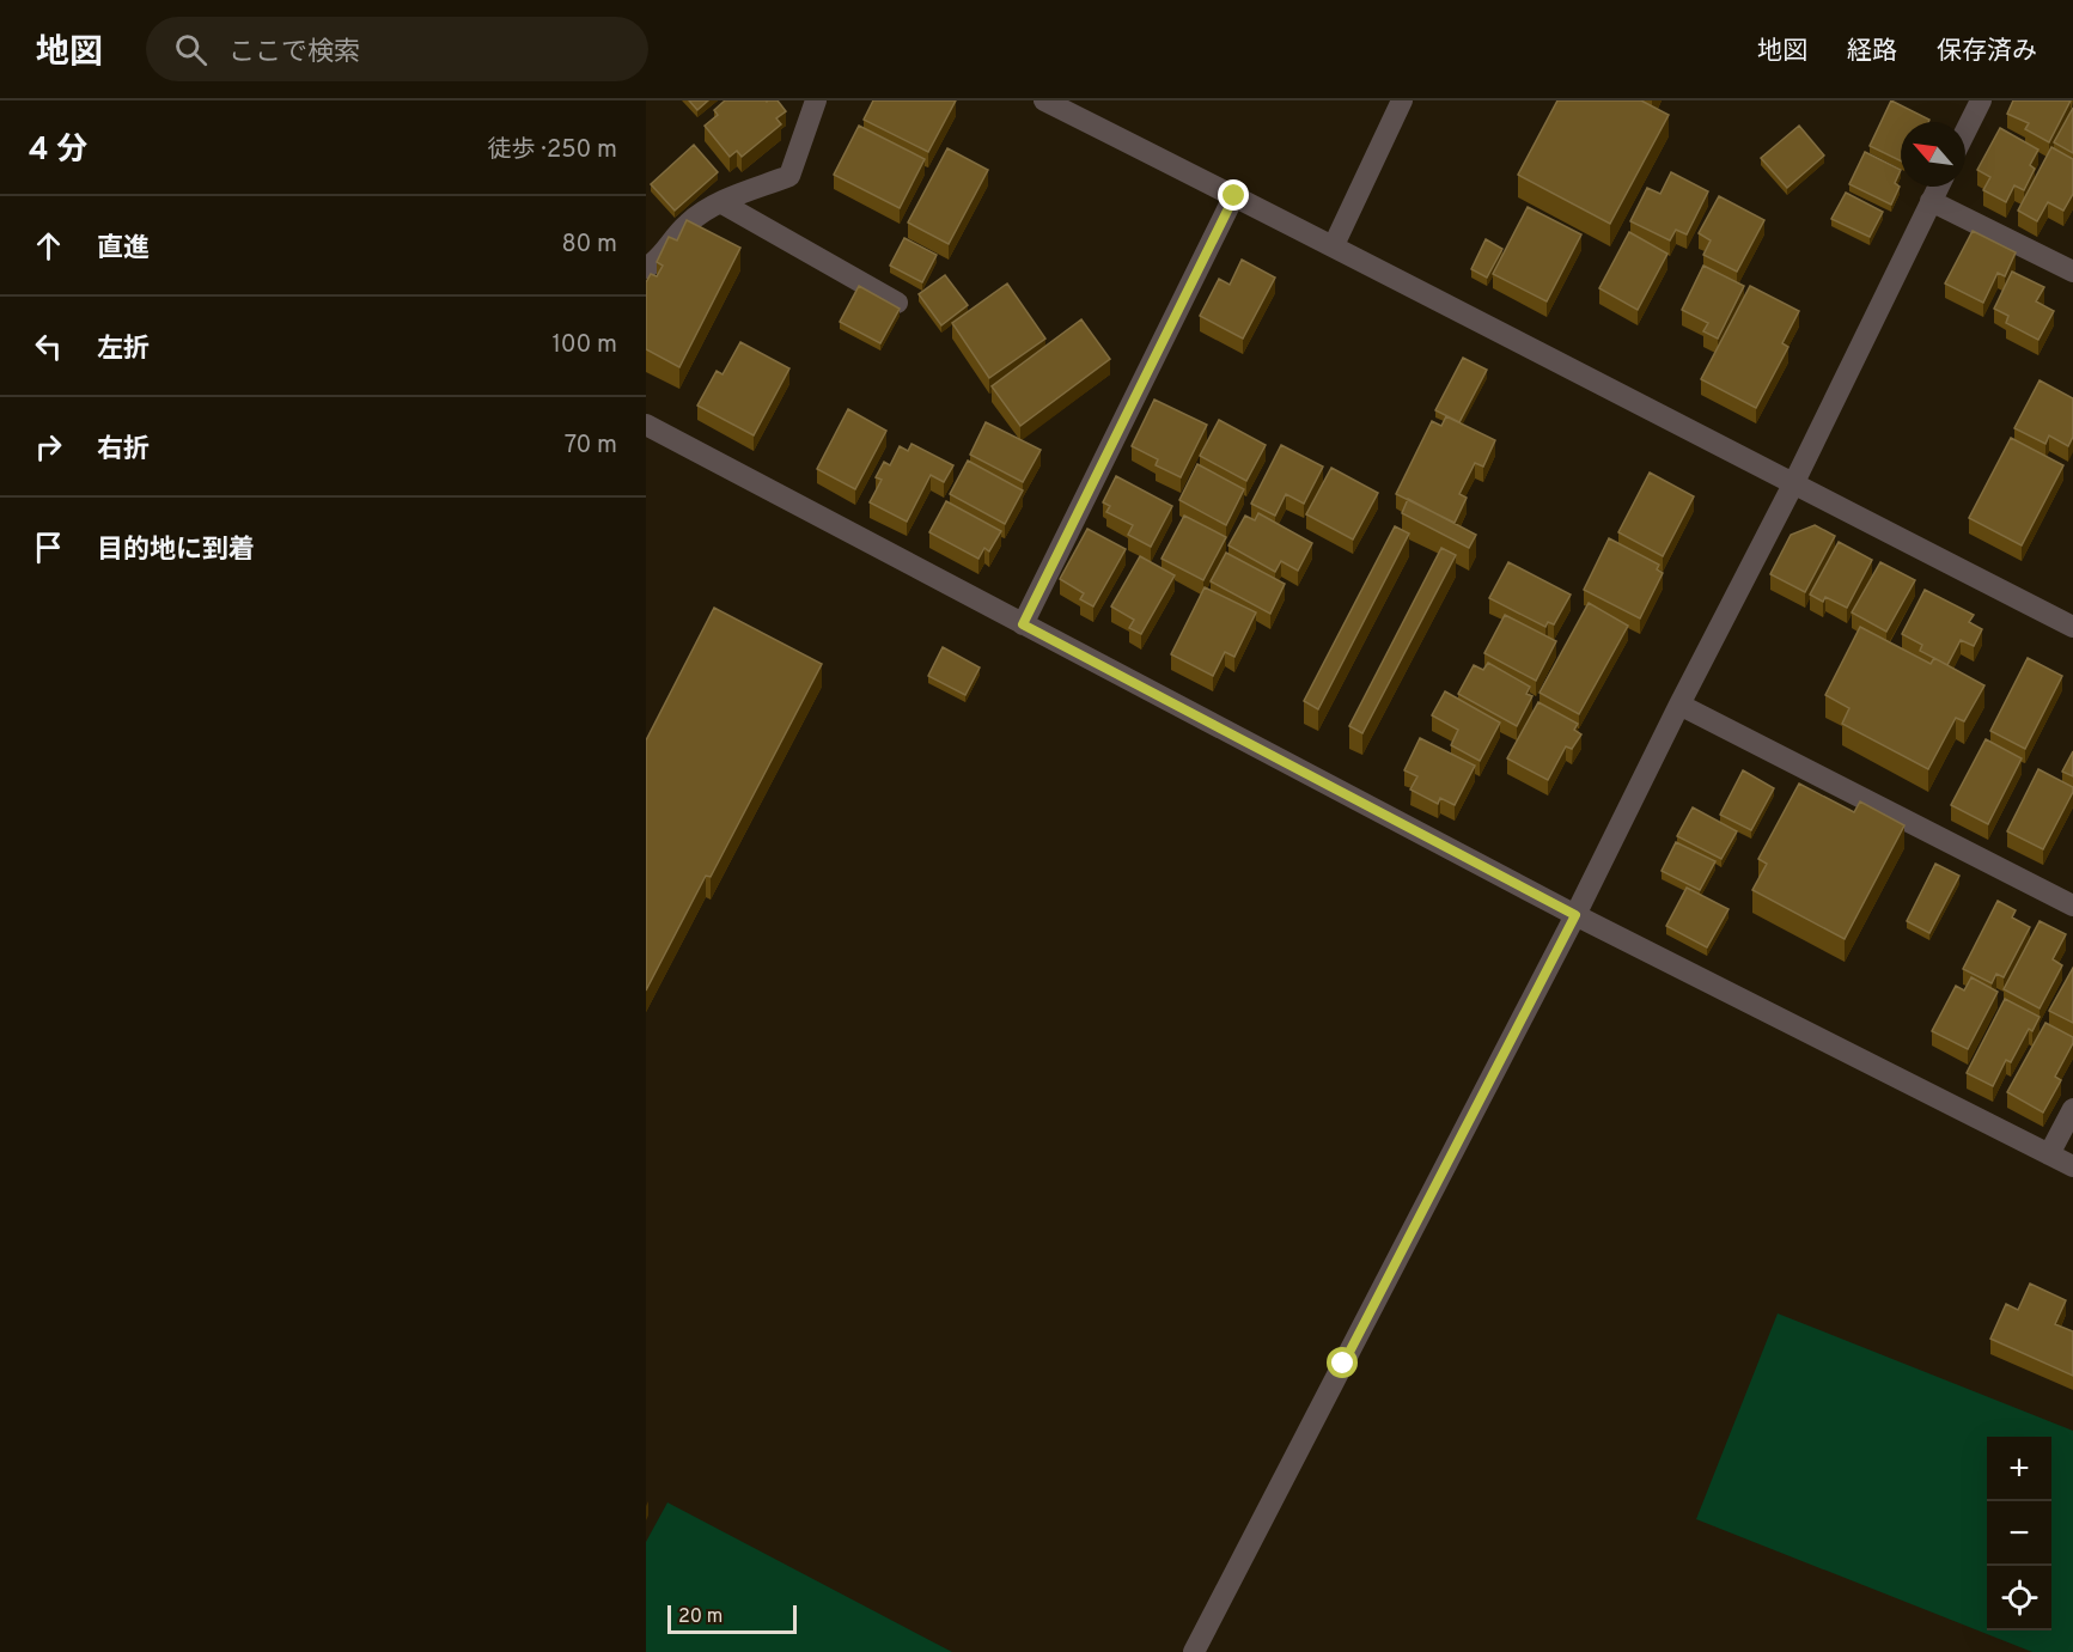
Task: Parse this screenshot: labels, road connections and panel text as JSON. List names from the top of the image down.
{
  "scale_bar": "20 m",
  "north": "top left",
  "page": {
    "header": "地図",
    "search": "ここで検索",
    "nav": ["地図", "経路", "保存済み"],
    "heading": ["4 分", "徒歩 · 250 m"],
    "list": [
      ["直進", "80 m"],
      ["左折", "100 m"],
      ["右折", "70 m"],
      "目的地に到着"
    ],
    "map_buttons": ["+", "−"],
    "scale": "20 m"
  }
}
